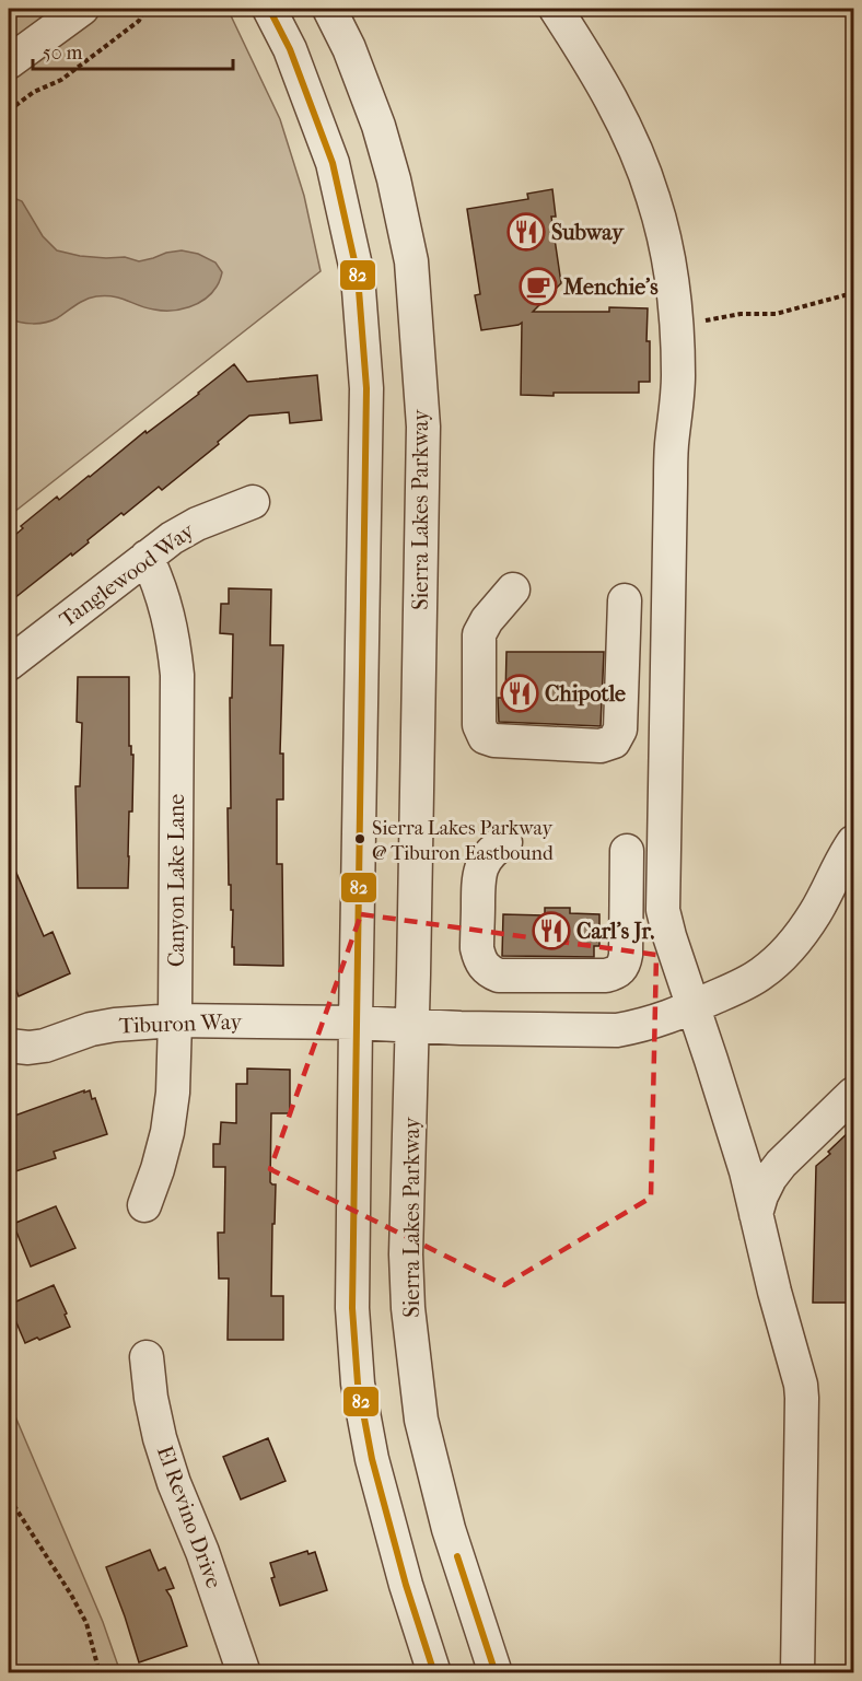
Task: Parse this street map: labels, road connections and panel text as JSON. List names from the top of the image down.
{
  "streets": {
    "street": [
      "Sierra Lakes Parkway",
      "Tanglewood Way",
      "Canyon Lake Lane",
      "Tiburon Way",
      "El Revino Drive"
    ]
  },
  "crossings": [
    ["Tanglewood Way", "Canyon Lake Lane"],
    ["Canyon Lake Lane", "Tiburon Way"]
  ],
  "places": {
    "restaurant": ["Subway", "Chipotle", "Carl's Jr."],
    "cafe": ["Menchie's"],
    "other": ["Sierra Lakes Parkway @ Tiburon Eastbound"]
  },
  "lines": ["transit line 82"],
  "scale_bar": "50 m"
}
